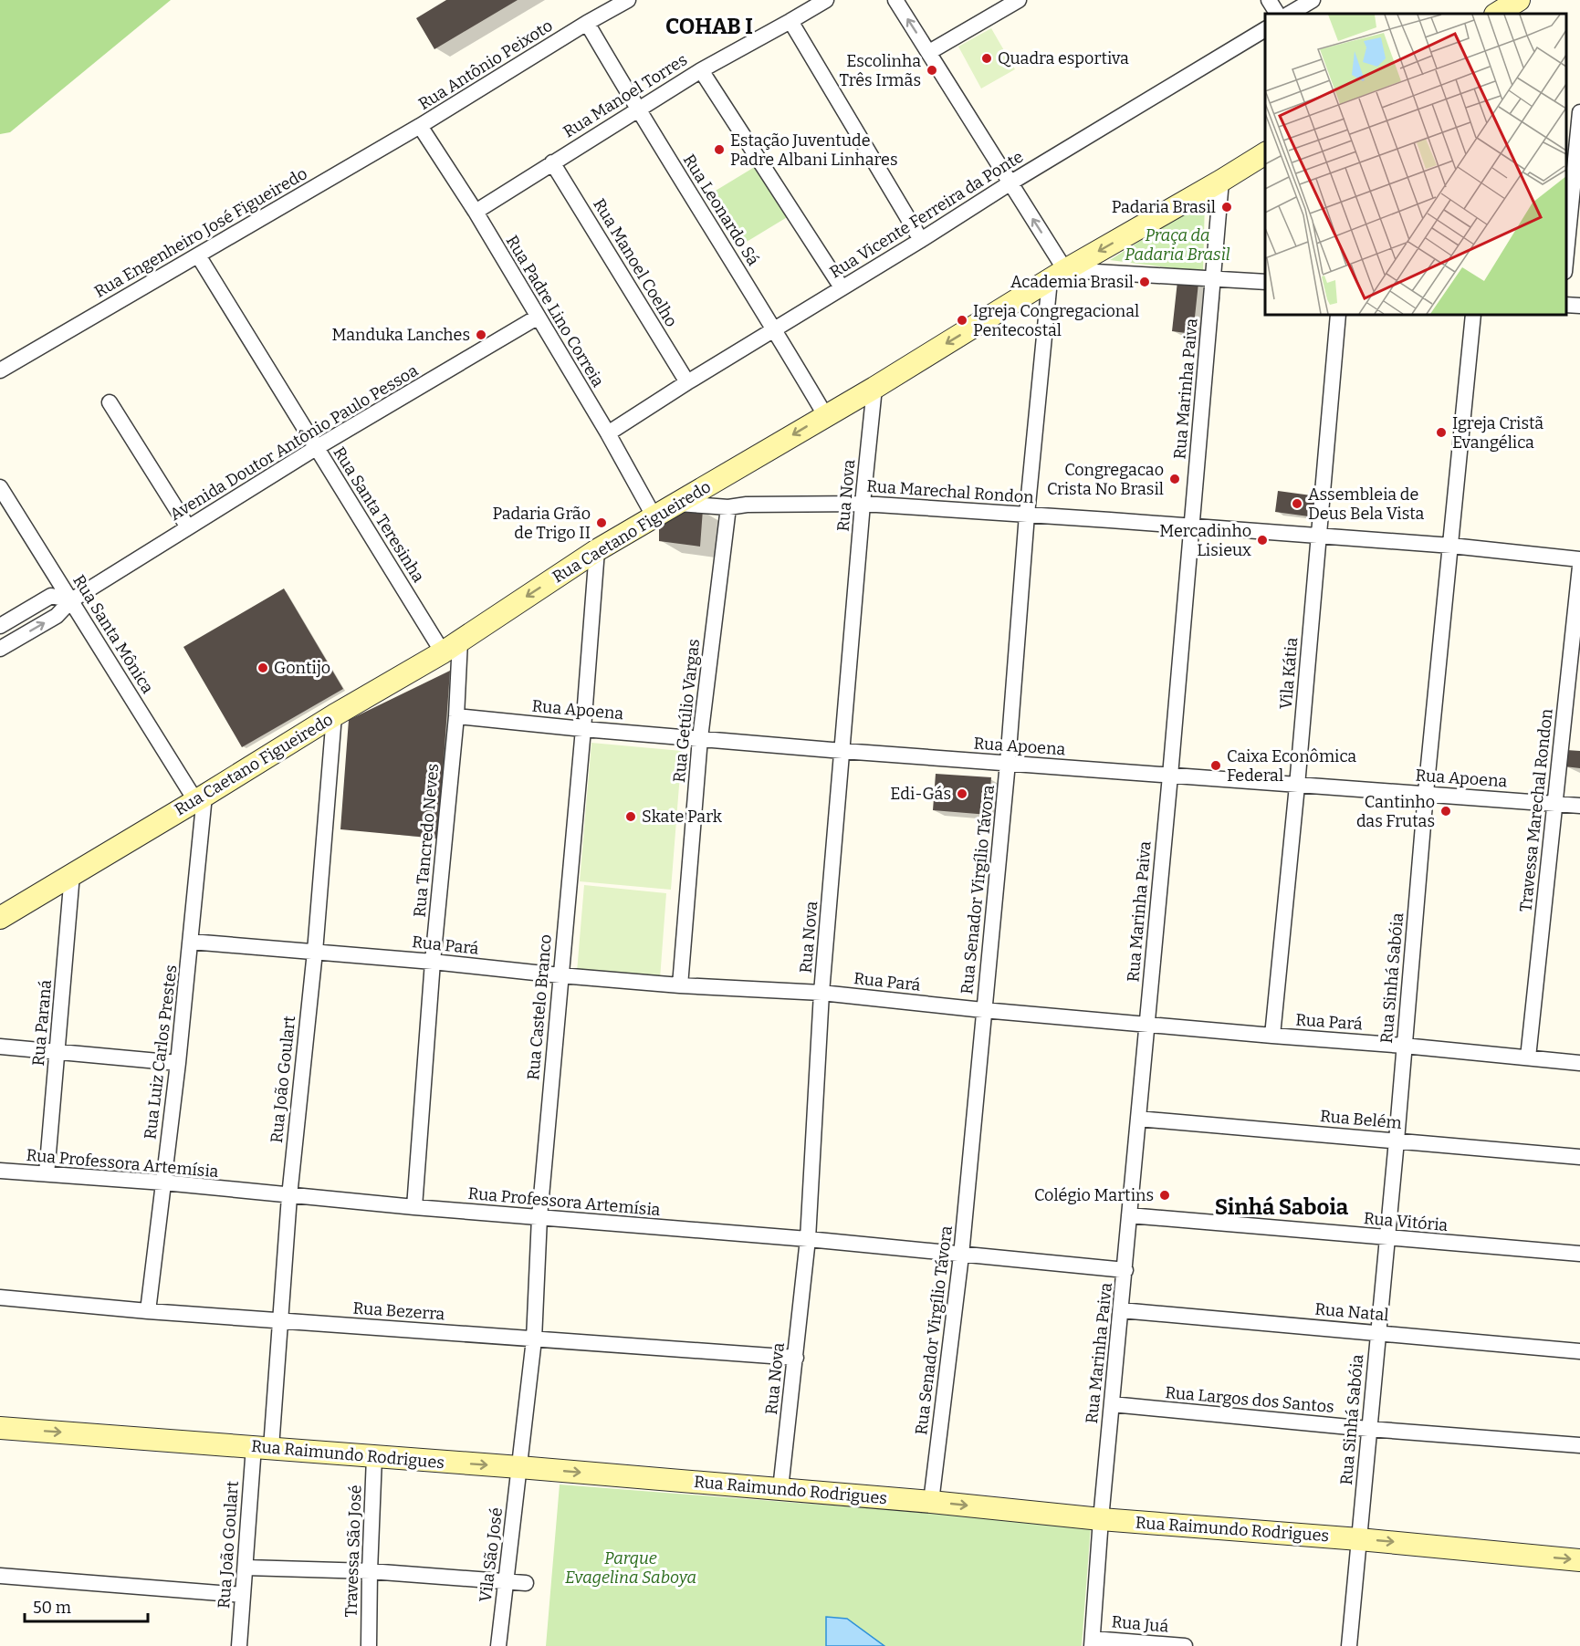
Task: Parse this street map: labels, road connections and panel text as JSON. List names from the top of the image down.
{
  "streets": {
    "main road": ["Rua Caetano Figueiredo", "Rua Raimundo Rodrigues"],
    "street": [
      "Rua Antônio Peixoto",
      "Rua Manoel Torres",
      "Rua Leonardo Sá",
      "Rua Vicente Ferreira da Ponte",
      "Rua Engenheiro José Figueiredo",
      "Rua Manoel Coelho",
      "Rua Padre Lino Correia",
      "Rua Marinha Paiva",
      "Avenida Doutor Antônio Paulo Pessoa",
      "Rua Marechal Rondon",
      "Rua Nova",
      "Rua Santa Teresinha",
      "Rua Santa Mônica",
      "Vila Kátia",
      "Rua Apoena",
      "Rua Getúlio Vargas",
      "Travessa Marechal Rondon",
      "Rua Tancredo Neves",
      "Rua Senador Virgílio Távora",
      "Rua Pará",
      "Rua Sinhá Sabóia",
      "Rua Castelo Branco",
      "Rua Paraná",
      "Rua Luiz Carlos Prestes",
      "Rua João Goulart",
      "Rua Belém",
      "Rua Professora Artemísia",
      "Rua Vitória",
      "Rua Bezerra",
      "Rua Natal",
      "Rua Largos dos Santos",
      "Travessa São José",
      "Vila São José",
      "Rua Juá"
    ]
  },
  "crossings": [
    ["Rua Antônio Peixoto", "Rua Leonardo Sá"],
    ["Rua Antônio Peixoto", "Rua Engenheiro José Figueiredo"],
    ["Rua Antônio Peixoto", "Rua Padre Lino Correia"],
    ["Rua Manoel Torres", "Rua Leonardo Sá"],
    ["Rua Manoel Torres", "Rua Manoel Coelho"],
    ["Rua Manoel Torres", "Rua Padre Lino Correia"],
    ["Rua Leonardo Sá", "Rua Vicente Ferreira da Ponte"],
    ["Rua Leonardo Sá", "Rua Caetano Figueiredo"],
    ["Rua Vicente Ferreira da Ponte", "Rua Manoel Coelho"],
    ["Rua Vicente Ferreira da Ponte", "Rua Padre Lino Correia"],
    ["Rua Engenheiro José Figueiredo", "Rua Padre Lino Correia"],
    ["Rua Engenheiro José Figueiredo", "Rua Santa Teresinha"],
    ["Rua Padre Lino Correia", "Avenida Doutor Antônio Paulo Pessoa"],
    ["Rua Padre Lino Correia", "Rua Caetano Figueiredo"],
    ["Rua Marinha Paiva", "Rua Marechal Rondon"],
    ["Rua Marinha Paiva", "Rua Caetano Figueiredo"],
    ["Rua Marinha Paiva", "Rua Apoena"],
    ["Rua Marinha Paiva", "Rua Pará"],
    ["Rua Marinha Paiva", "Rua Belém"],
    ["Rua Marinha Paiva", "Rua Professora Artemísia"],
    ["Rua Marinha Paiva", "Rua Vitória"],
    ["Rua Marinha Paiva", "Rua Natal"],
    ["Rua Marinha Paiva", "Rua Largos dos Santos"],
    ["Rua Marinha Paiva", "Rua Raimundo Rodrigues"],
    ["Rua Marinha Paiva", "Rua Juá"],
    ["Avenida Doutor Antônio Paulo Pessoa", "Rua Santa Teresinha"],
    ["Avenida Doutor Antônio Paulo Pessoa", "Rua Santa Mônica"],
    ["Rua Marechal Rondon", "Rua Nova"],
    ["Rua Marechal Rondon", "Rua Caetano Figueiredo"],
    ["Rua Marechal Rondon", "Vila Kátia"],
    ["Rua Marechal Rondon", "Rua Getúlio Vargas"],
    ["Rua Marechal Rondon", "Rua Senador Virgílio Távora"],
    ["Rua Marechal Rondon", "Rua Sinhá Sabóia"],
    ["Rua Nova", "Rua Caetano Figueiredo"],
    ["Rua Nova", "Rua Apoena"],
    ["Rua Nova", "Rua Pará"],
    ["Rua Nova", "Rua Professora Artemísia"],
    ["Rua Nova", "Rua Bezerra"],
    ["Rua Nova", "Rua Raimundo Rodrigues"],
    ["Rua Santa Teresinha", "Rua Caetano Figueiredo"],
    ["Rua Santa Teresinha", "Rua Tancredo Neves"],
    ["Rua Caetano Figueiredo", "Rua Santa Mônica"],
    ["Rua Caetano Figueiredo", "Rua Tancredo Neves"],
    ["Rua Caetano Figueiredo", "Rua Senador Virgílio Távora"],
    ["Rua Caetano Figueiredo", "Rua Castelo Branco"],
    ["Rua Caetano Figueiredo", "Rua Paraná"],
    ["Rua Caetano Figueiredo", "Rua Luiz Carlos Prestes"],
    ["Rua Caetano Figueiredo", "Rua João Goulart"],
    ["Rua Santa Mônica", "Rua Luiz Carlos Prestes"],
    ["Vila Kátia", "Rua Apoena"],
    ["Vila Kátia", "Rua Pará"],
    ["Rua Apoena", "Rua Getúlio Vargas"],
    ["Rua Apoena", "Travessa Marechal Rondon"],
    ["Rua Apoena", "Rua Tancredo Neves"],
    ["Rua Apoena", "Rua Senador Virgílio Távora"],
    ["Rua Apoena", "Rua Sinhá Sabóia"],
    ["Rua Apoena", "Rua Castelo Branco"],
    ["Rua Getúlio Vargas", "Rua Pará"],
    ["Travessa Marechal Rondon", "Rua Pará"],
    ["Rua Tancredo Neves", "Rua Pará"],
    ["Rua Tancredo Neves", "Rua Professora Artemísia"],
    ["Rua Senador Virgílio Távora", "Rua Pará"],
    ["Rua Senador Virgílio Távora", "Rua Professora Artemísia"],
    ["Rua Senador Virgílio Távora", "Rua Raimundo Rodrigues"],
    ["Rua Pará", "Rua Sinhá Sabóia"],
    ["Rua Pará", "Rua Castelo Branco"],
    ["Rua Pará", "Rua Luiz Carlos Prestes"],
    ["Rua Pará", "Rua João Goulart"],
    ["Rua Sinhá Sabóia", "Rua Belém"],
    ["Rua Sinhá Sabóia", "Rua Vitória"],
    ["Rua Sinhá Sabóia", "Rua Natal"],
    ["Rua Sinhá Sabóia", "Rua Largos dos Santos"],
    ["Rua Sinhá Sabóia", "Rua Raimundo Rodrigues"],
    ["Rua Castelo Branco", "Rua Professora Artemísia"],
    ["Rua Castelo Branco", "Rua Bezerra"],
    ["Rua Castelo Branco", "Rua Raimundo Rodrigues"],
    ["Rua Castelo Branco", "Vila São José"],
    ["Rua Paraná", "Rua Professora Artemísia"],
    ["Rua Luiz Carlos Prestes", "Rua Professora Artemísia"],
    ["Rua Luiz Carlos Prestes", "Rua Bezerra"],
    ["Rua João Goulart", "Rua Professora Artemísia"],
    ["Rua João Goulart", "Rua Bezerra"],
    ["Rua João Goulart", "Rua Raimundo Rodrigues"],
    ["Rua Raimundo Rodrigues", "Travessa São José"],
    ["Rua Raimundo Rodrigues", "Vila São José"]
  ],
  "one_way": ["Rua Caetano Figueiredo", "Rua Raimundo Rodrigues"],
  "districts": ["COHAB I", "Sinhá Saboia"],
  "parks": ["Praça da Padaria Brasil", "Parque Evagelina Saboya"],
  "places": [
    "Quadra esportiva",
    "Escolinha Três Irmãs",
    "Estação Juventude Padre Albani Linhares",
    "Padaria Brasil",
    "Academia Brasil",
    "Igreja Congregacional Pentecostal",
    "Manduka Lanches",
    "Igreja Cristã Evangélica",
    "Congregacao Crista No Brasil",
    "Assembleia de Deus Bela Vista",
    "Padaria Grão de Trigo II",
    "Mercadinho Lisieux",
    "Gontijo",
    "Caixa Econômica Federal",
    "Edi-Gás",
    "Cantinho das Frutas",
    "Skate Park",
    "Colégio Martins"
  ],
  "scale_bar": "50 m"
}
